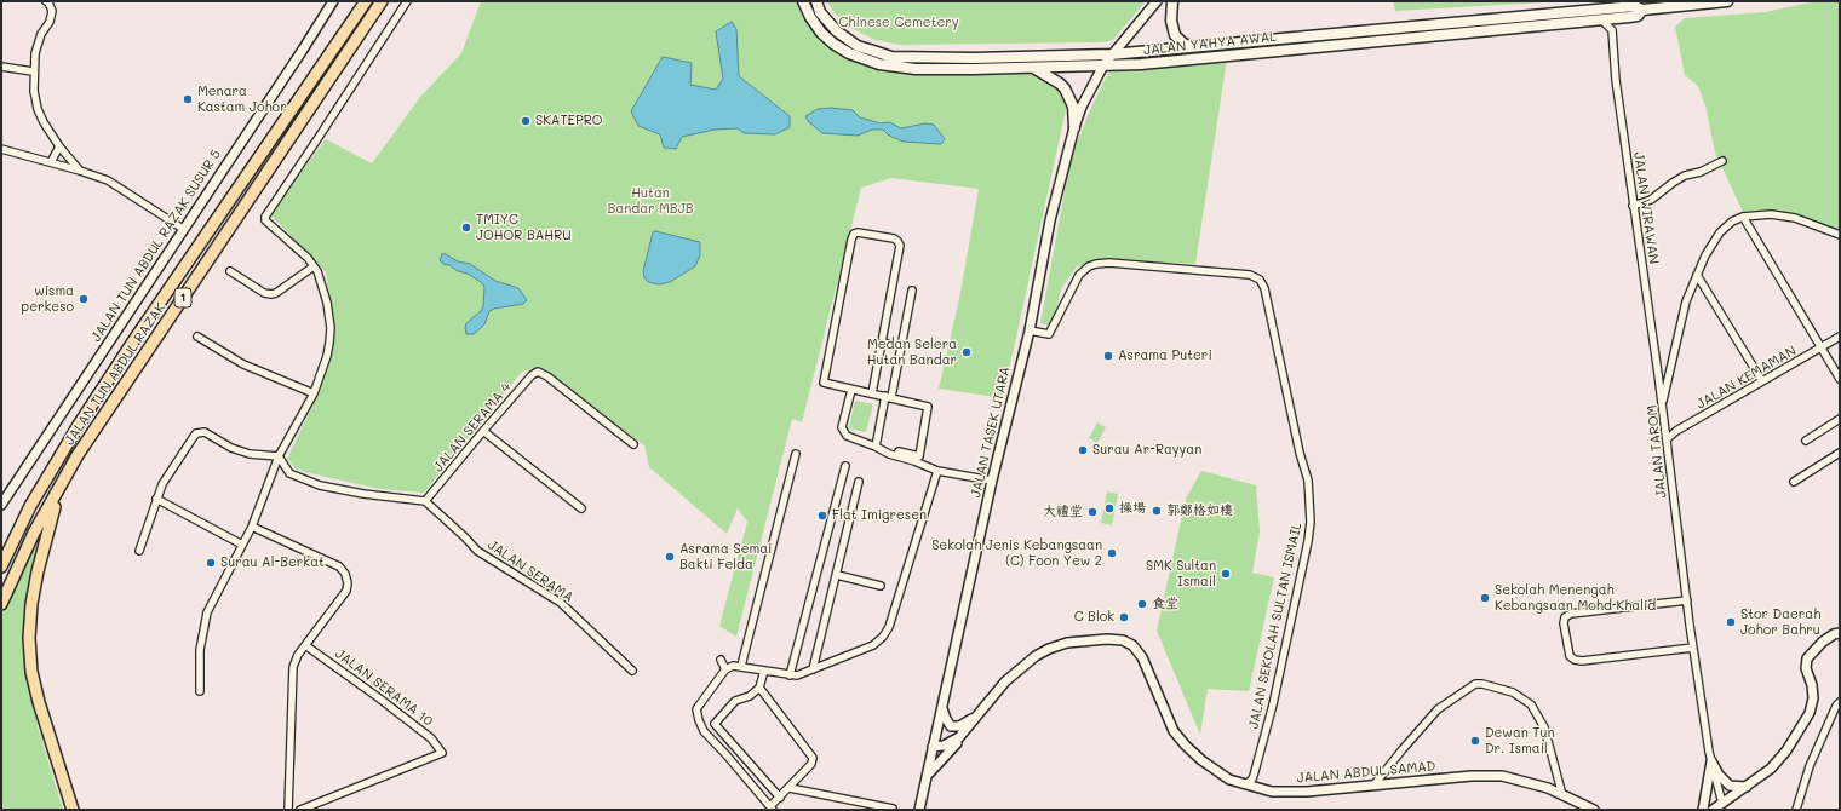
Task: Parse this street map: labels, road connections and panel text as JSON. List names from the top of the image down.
{
  "streets": {
    "highway": ["1", "JALAN TUN ABDUL RAZAK"],
    "main road": ["JALAN YAHYA AWAL"],
    "street": [
      "JALAN WIRAWAN",
      "JALAN TUN ABDUL RAZAK SUSUR 5",
      "JALAN KEMAMAN",
      "JALAN SERAMA 4",
      "JALAN TASEK UTARA",
      "JALAN TAROM",
      "JALAN SERAMA",
      "JALAN SEKOLAH SULTAN ISMAIL",
      "JALAN SERAMA 10",
      "JALAN ABDUL SAMAD"
    ]
  },
  "crossings": [
    ["JALAN YAHYA AWAL", "JALAN TASEK UTARA"],
    ["JALAN WIRAWAN", "JALAN TAROM"],
    ["JALAN KEMAMAN", "JALAN TAROM"],
    ["JALAN SERAMA 4", "JALAN SERAMA"],
    ["JALAN TASEK UTARA", "JALAN SEKOLAH SULTAN ISMAIL"],
    ["JALAN TASEK UTARA", "JALAN ABDUL SAMAD"],
    ["JALAN SEKOLAH SULTAN ISMAIL", "JALAN ABDUL SAMAD"]
  ],
  "parks": ["Chinese Cemetery", "Hutan Bandar MBJB"],
  "places": [
    "Menara Kastam Johor",
    "SKATEPRO",
    "TMIYC JOHOR BAHRU",
    "wisma perkeso",
    "Medan Selera Hutan Bandar",
    "Asrama Puteri",
    "Surau Ar-Rayyan",
    "操場",
    "郭鄭格如樓",
    "大禮堂",
    "Flat Imigresen",
    "Sekolah Jenis Kebangsaan (C) Foon Yew 2",
    "Asrama Semai Bakti Felda",
    "Surau Al-Berkat",
    "SMK Sultan Ismail",
    "Sekolah Menengah Kebangsaan Mohd Khalid",
    "食堂",
    "C Blok",
    "Stor Daerah Johor Bahru",
    "Dewan Tun Dr. Ismail"
  ]
}
